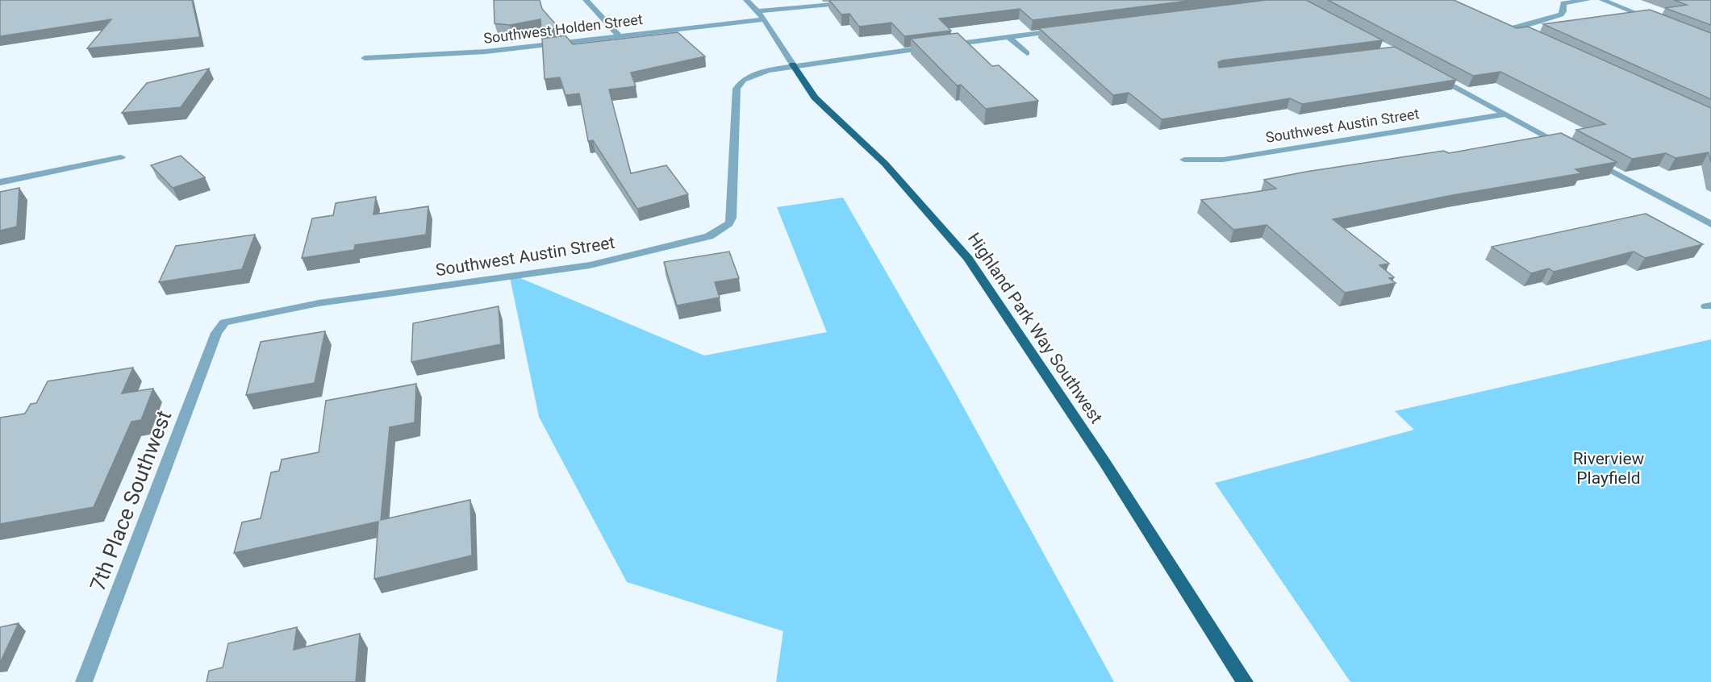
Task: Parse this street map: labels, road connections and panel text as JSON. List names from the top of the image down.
{
  "streets": {
    "main road": ["Highland Park Way Southwest"],
    "street": ["Southwest Holden Street", "Southwest Austin Street", "7th Place Southwest"]
  },
  "crossings": [
    ["Southwest Holden Street", "Highland Park Way Southwest"],
    ["Southwest Austin Street", "Highland Park Way Southwest"],
    ["Southwest Austin Street", "7th Place Southwest"]
  ],
  "parks": ["Riverview Playfield"]
}
